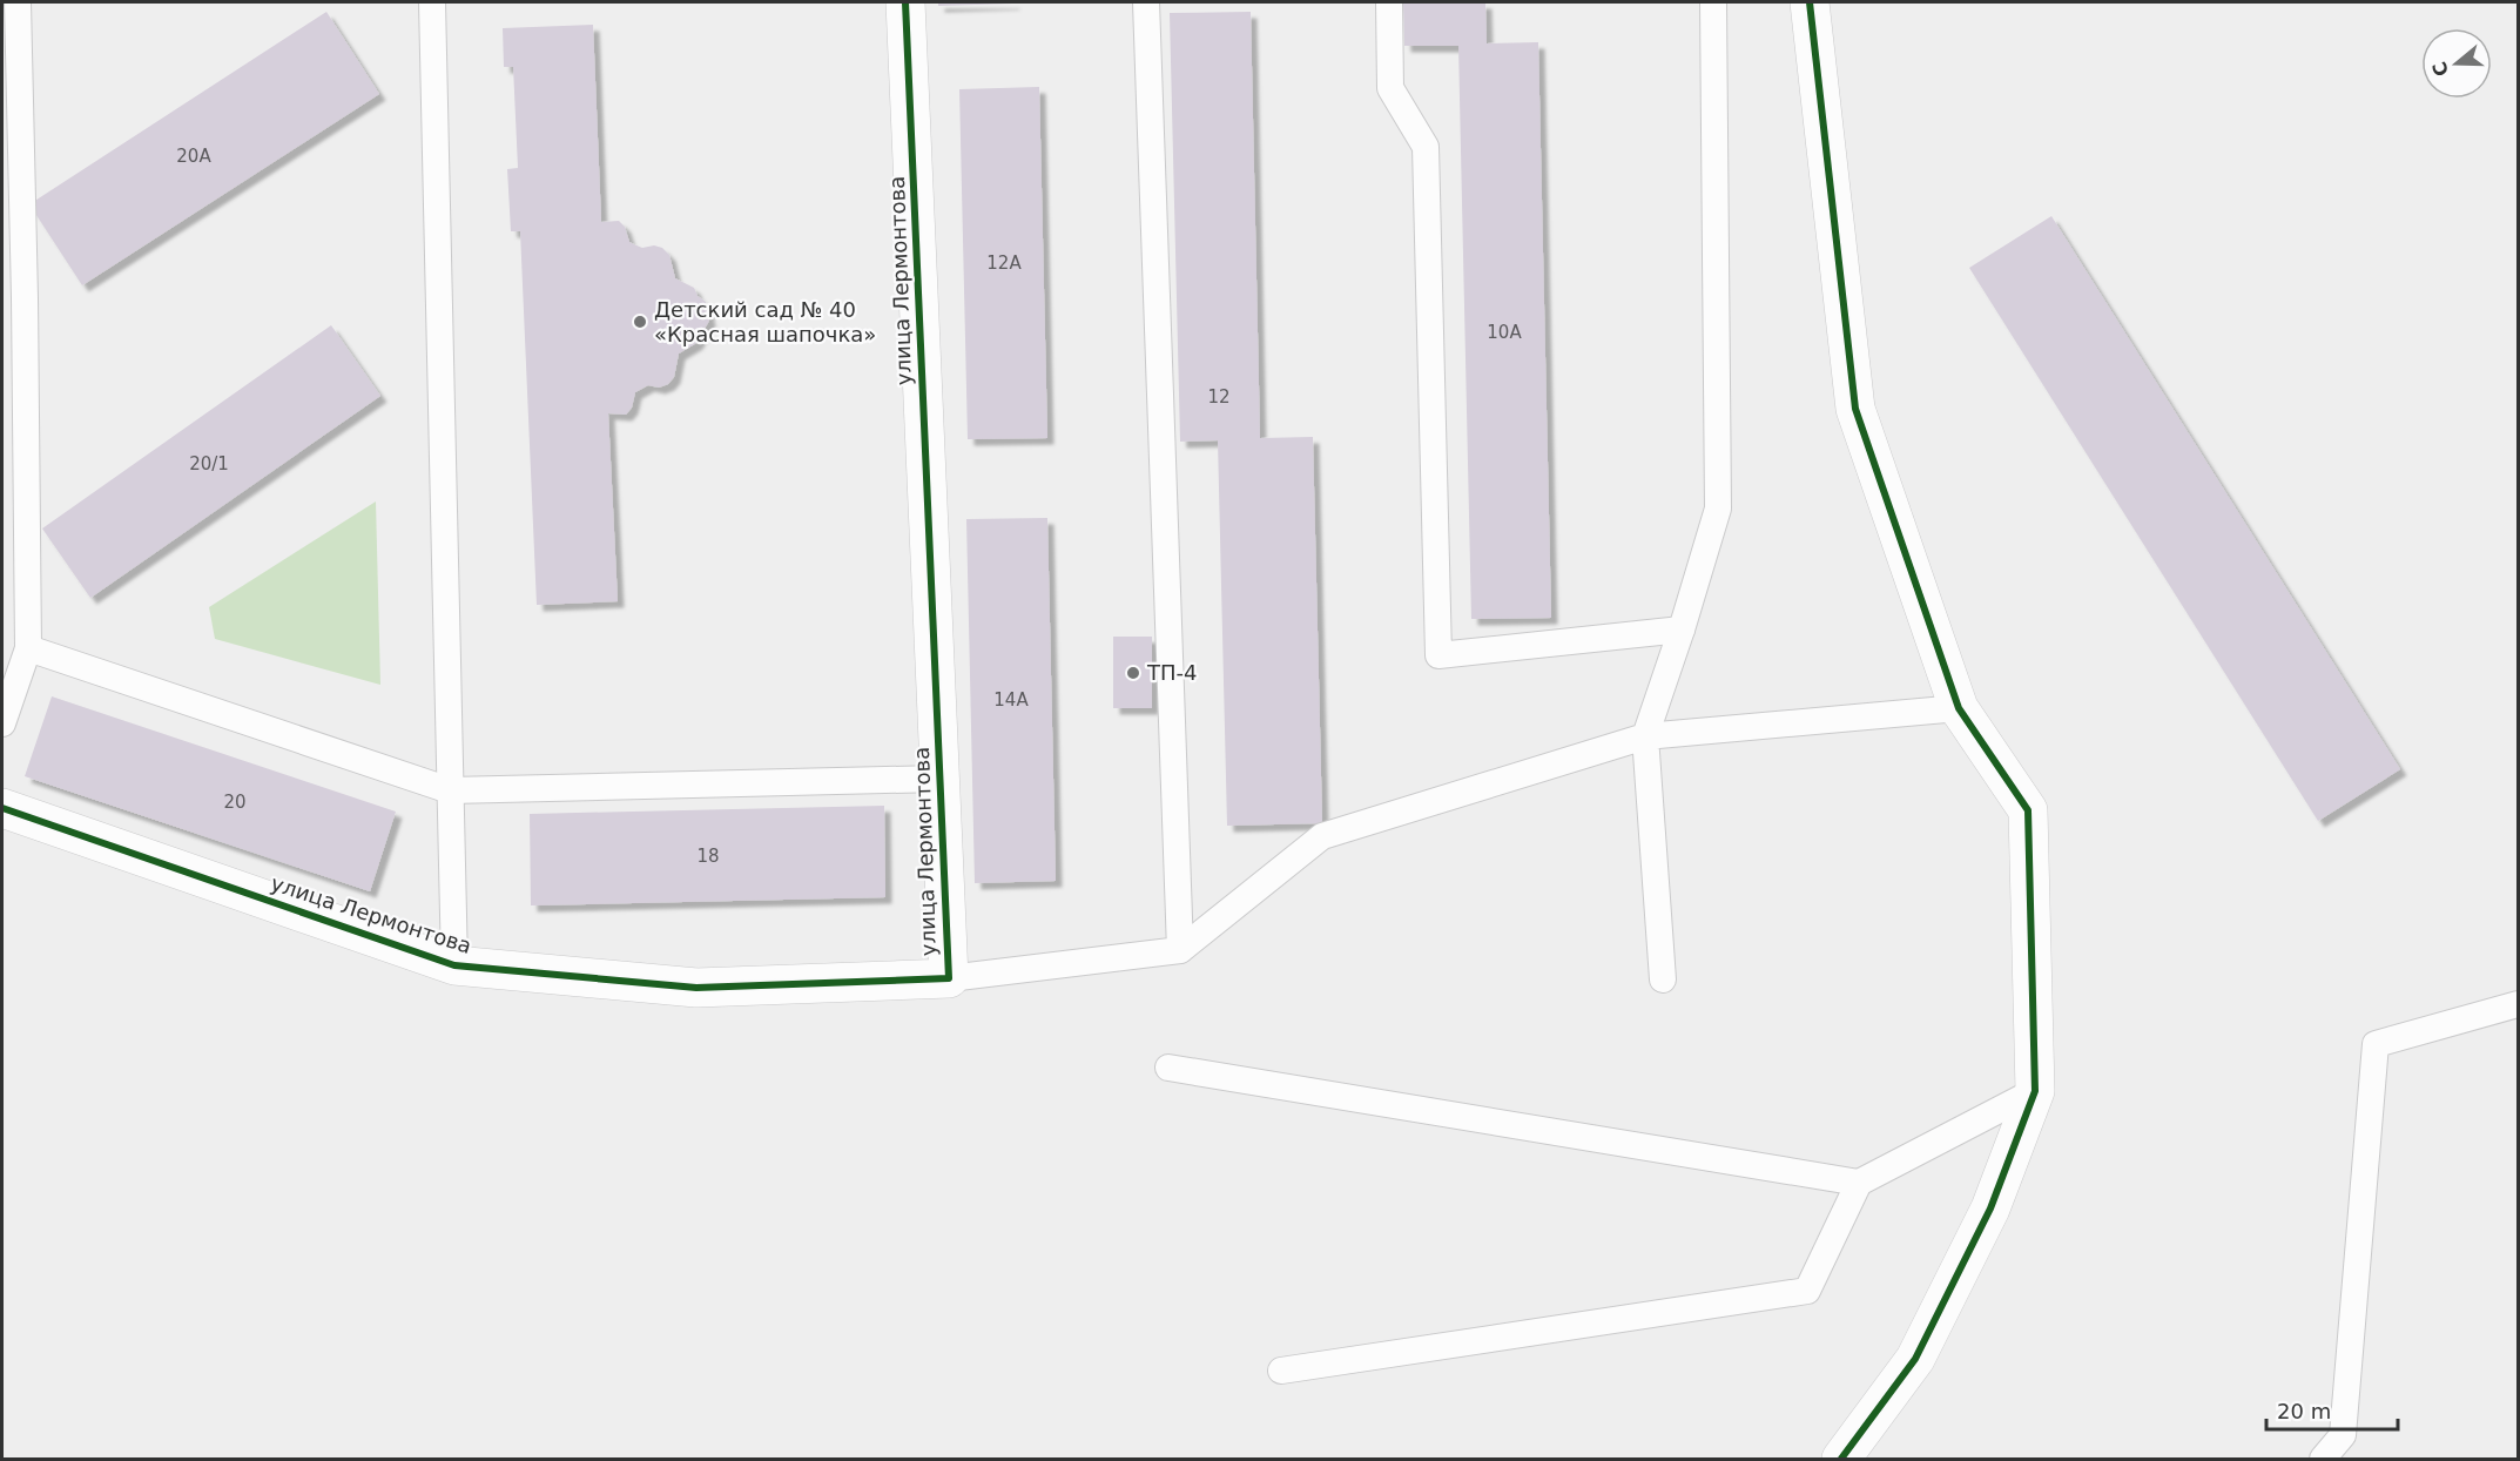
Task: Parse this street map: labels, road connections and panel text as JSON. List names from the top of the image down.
{
  "streets": {
    "street": ["улица Лермонтова"]
  },
  "places": ["Детский сад № 40 «Красная шапочка»", "ТП-4"],
  "house_numbers": [
    "20А",
    "12А",
    "10А",
    "12",
    "20/1",
    "14А",
    "20",
    "18"
  ],
  "scale_bar": "20 m",
  "north": "left"
}
